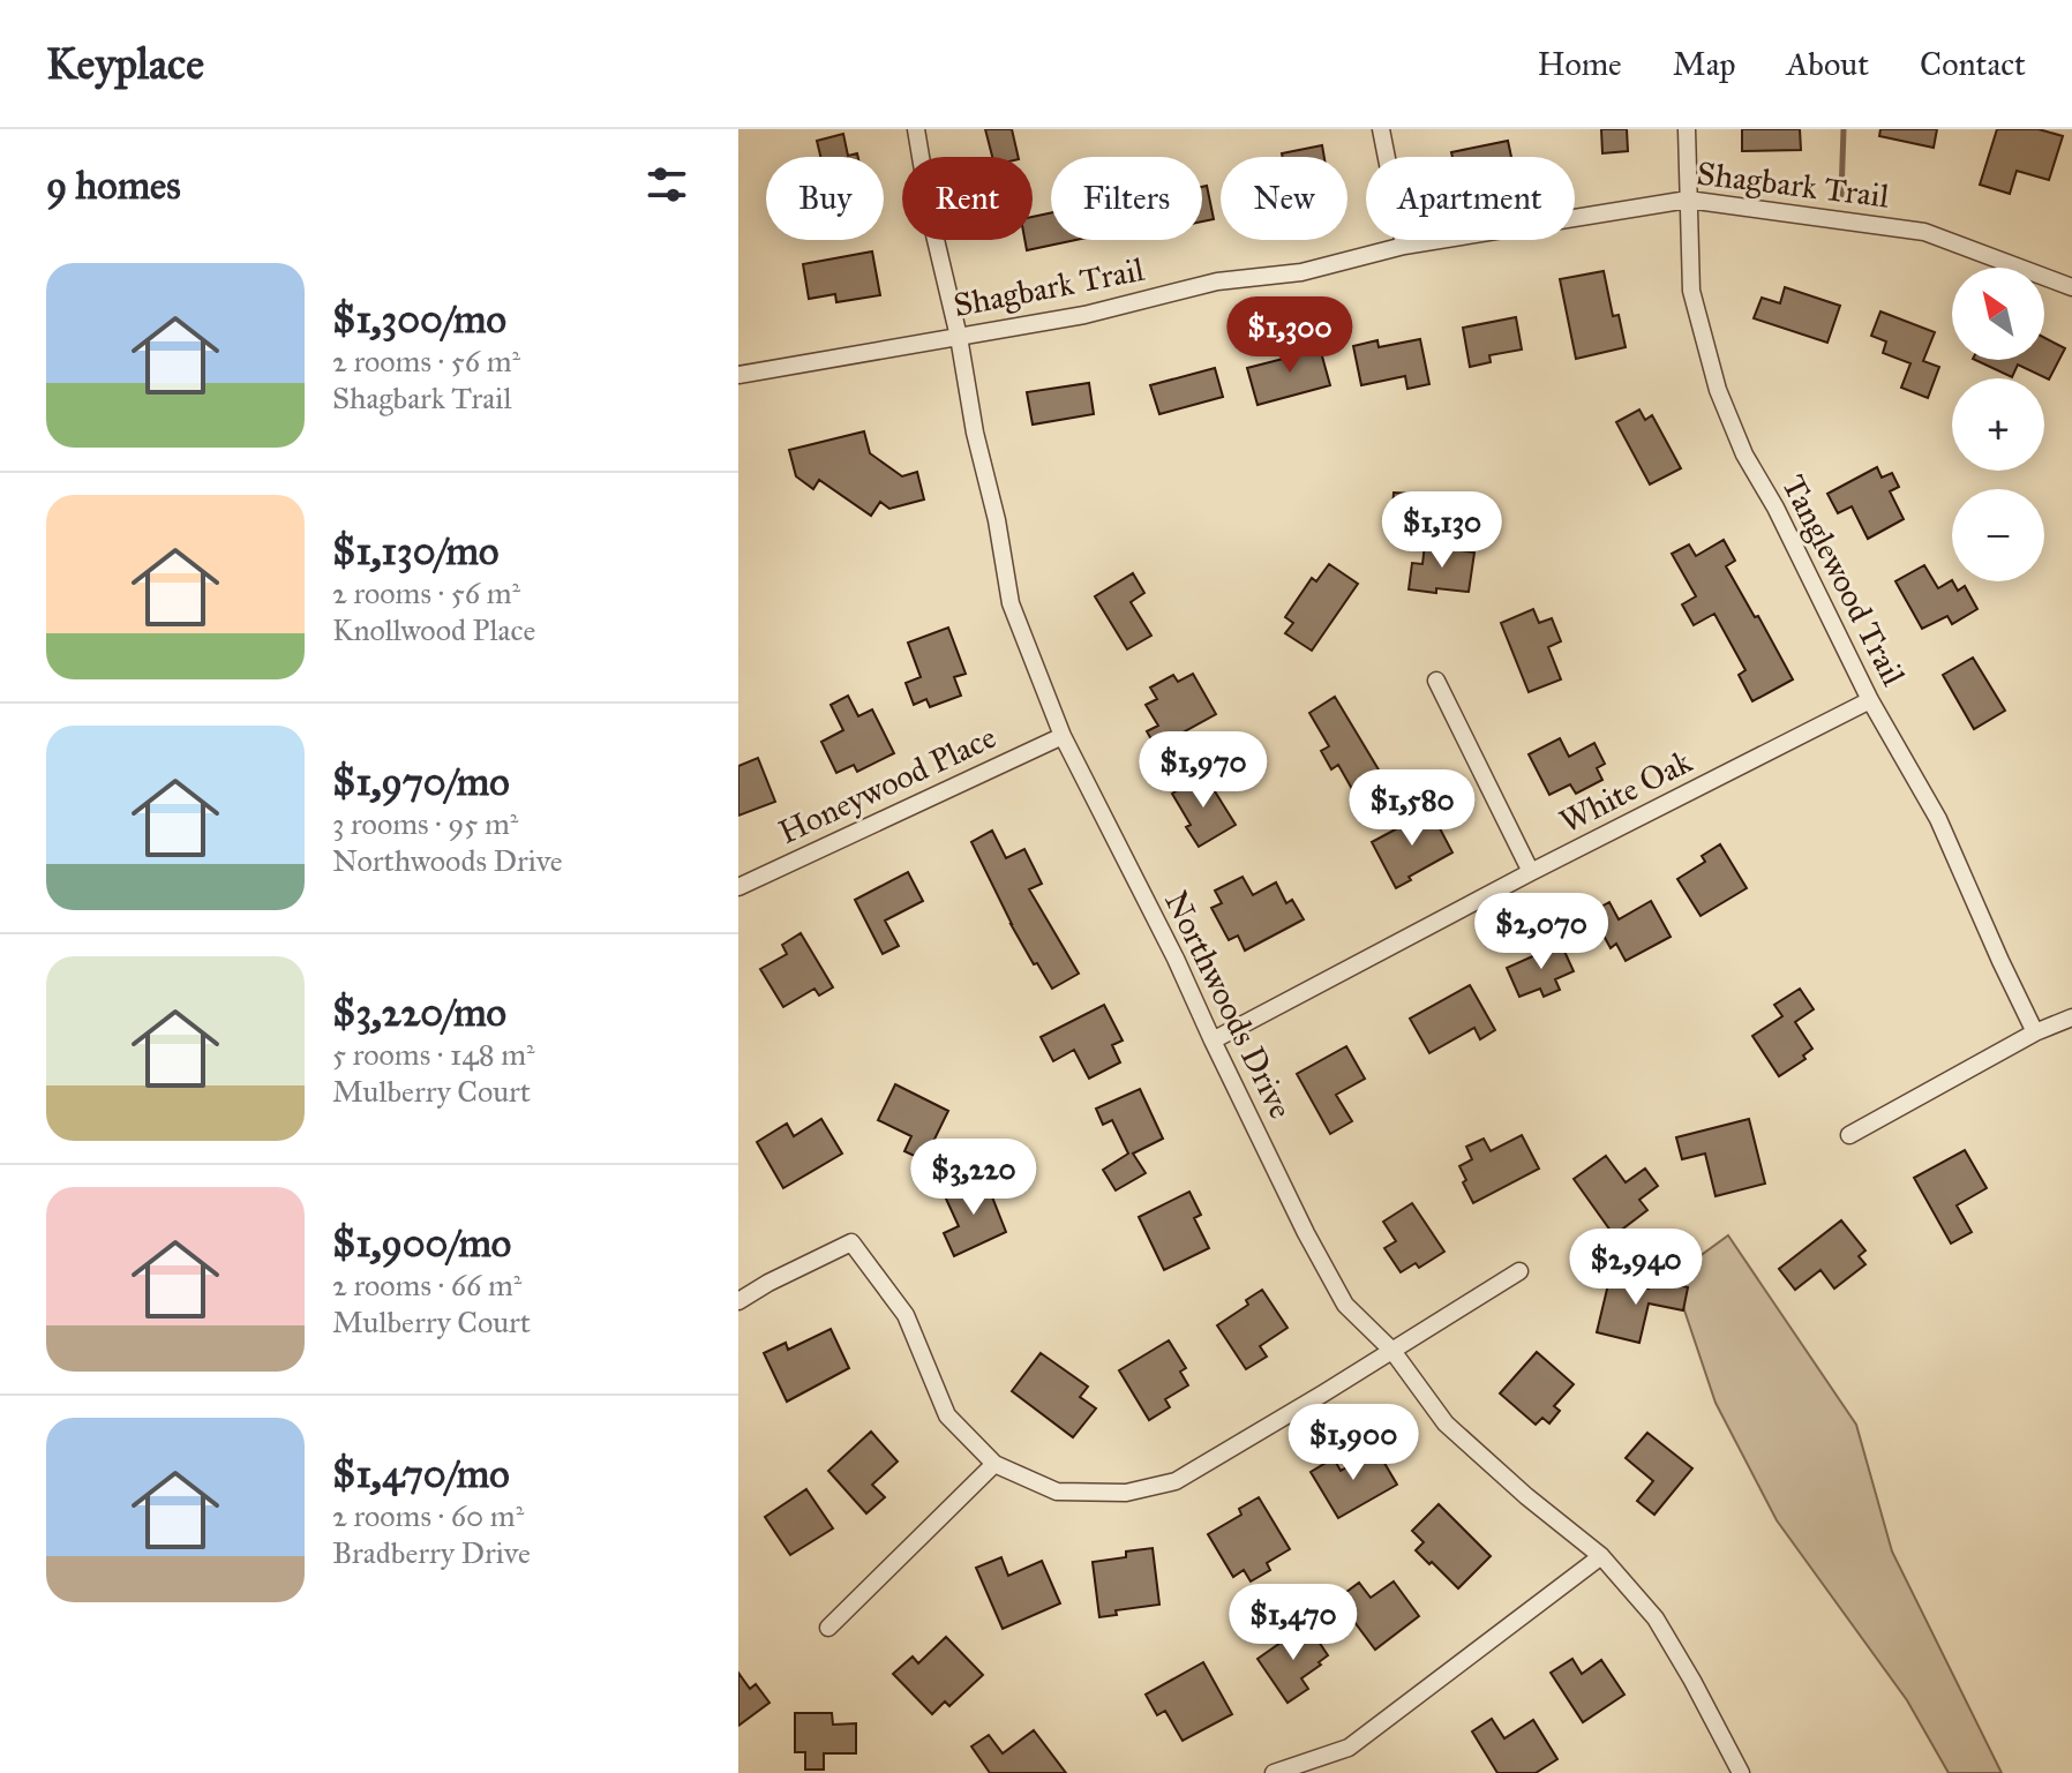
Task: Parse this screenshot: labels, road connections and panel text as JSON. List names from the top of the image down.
{
  "streets": {
    "street": [
      "Shagbark Trail",
      "Tanglewood Trail",
      "Honeywood Place",
      "White Oak",
      "Northwoods Drive"
    ]
  },
  "crossings": [
    ["Shagbark Trail", "Tanglewood Trail"],
    ["Shagbark Trail", "Northwoods Drive"],
    ["Tanglewood Trail", "White Oak"],
    ["Honeywood Place", "Northwoods Drive"],
    ["White Oak", "Northwoods Drive"]
  ],
  "north": "top left",
  "page": {
    "header": "Keyplace",
    "nav": [
      "Home",
      "Map",
      "About",
      "Contact"
    ],
    "heading": "9 homes",
    "chip": [
      "Buy",
      "Rent",
      "Filters",
      "New",
      "Apartment"
    ],
    "list": [
      {
        "name": "$1,300/mo",
        "note": "2 rooms · 56 m² · Shagbark Trail"
      },
      {
        "name": "$1,130/mo",
        "note": "2 rooms · 56 m² · Knollwood Place"
      },
      {
        "name": "$1,970/mo",
        "note": "3 rooms · 95 m² · Northwoods Drive"
      },
      {
        "name": "$3,220/mo",
        "note": "5 rooms · 148 m² · Mulberry Court"
      },
      {
        "name": "$1,900/mo",
        "note": "2 rooms · 66 m² · Mulberry Court"
      },
      {
        "name": "$1,470/mo",
        "note": "2 rooms · 60 m² · Bradberry Drive"
      }
    ],
    "map_buttons": ["+", "−"],
    "price": [
      "$1,300",
      "$1,130",
      "$1,970",
      "$1,580",
      "$2,070",
      "$3,220",
      "$2,940",
      "$1,900",
      "$1,470"
    ]
  }
}
